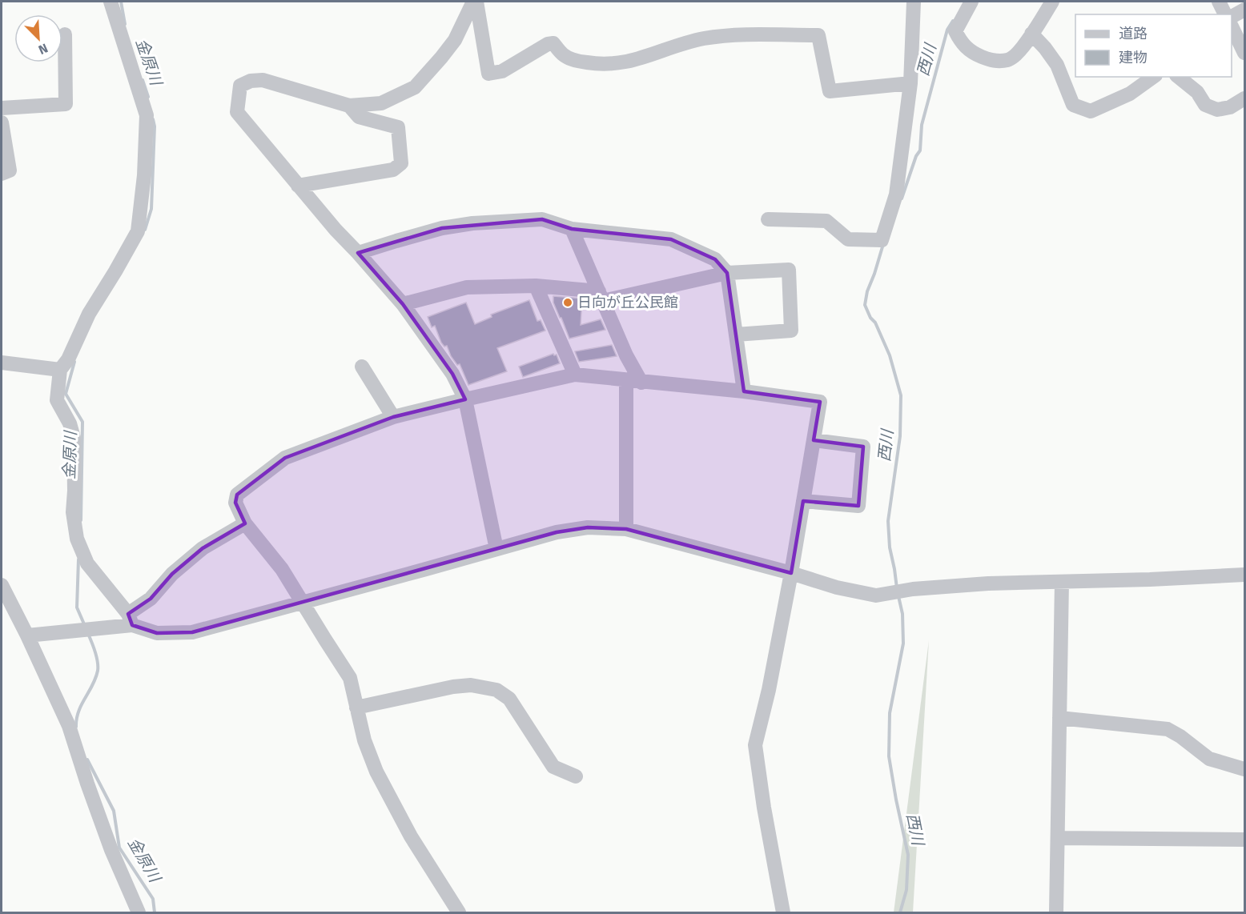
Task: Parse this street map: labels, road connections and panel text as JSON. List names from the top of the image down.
{
  "water": ["西川", "金原川"],
  "places": ["日向が丘公民館"],
  "legend": ["道路", "建物"],
  "north": "bottom right"
}
